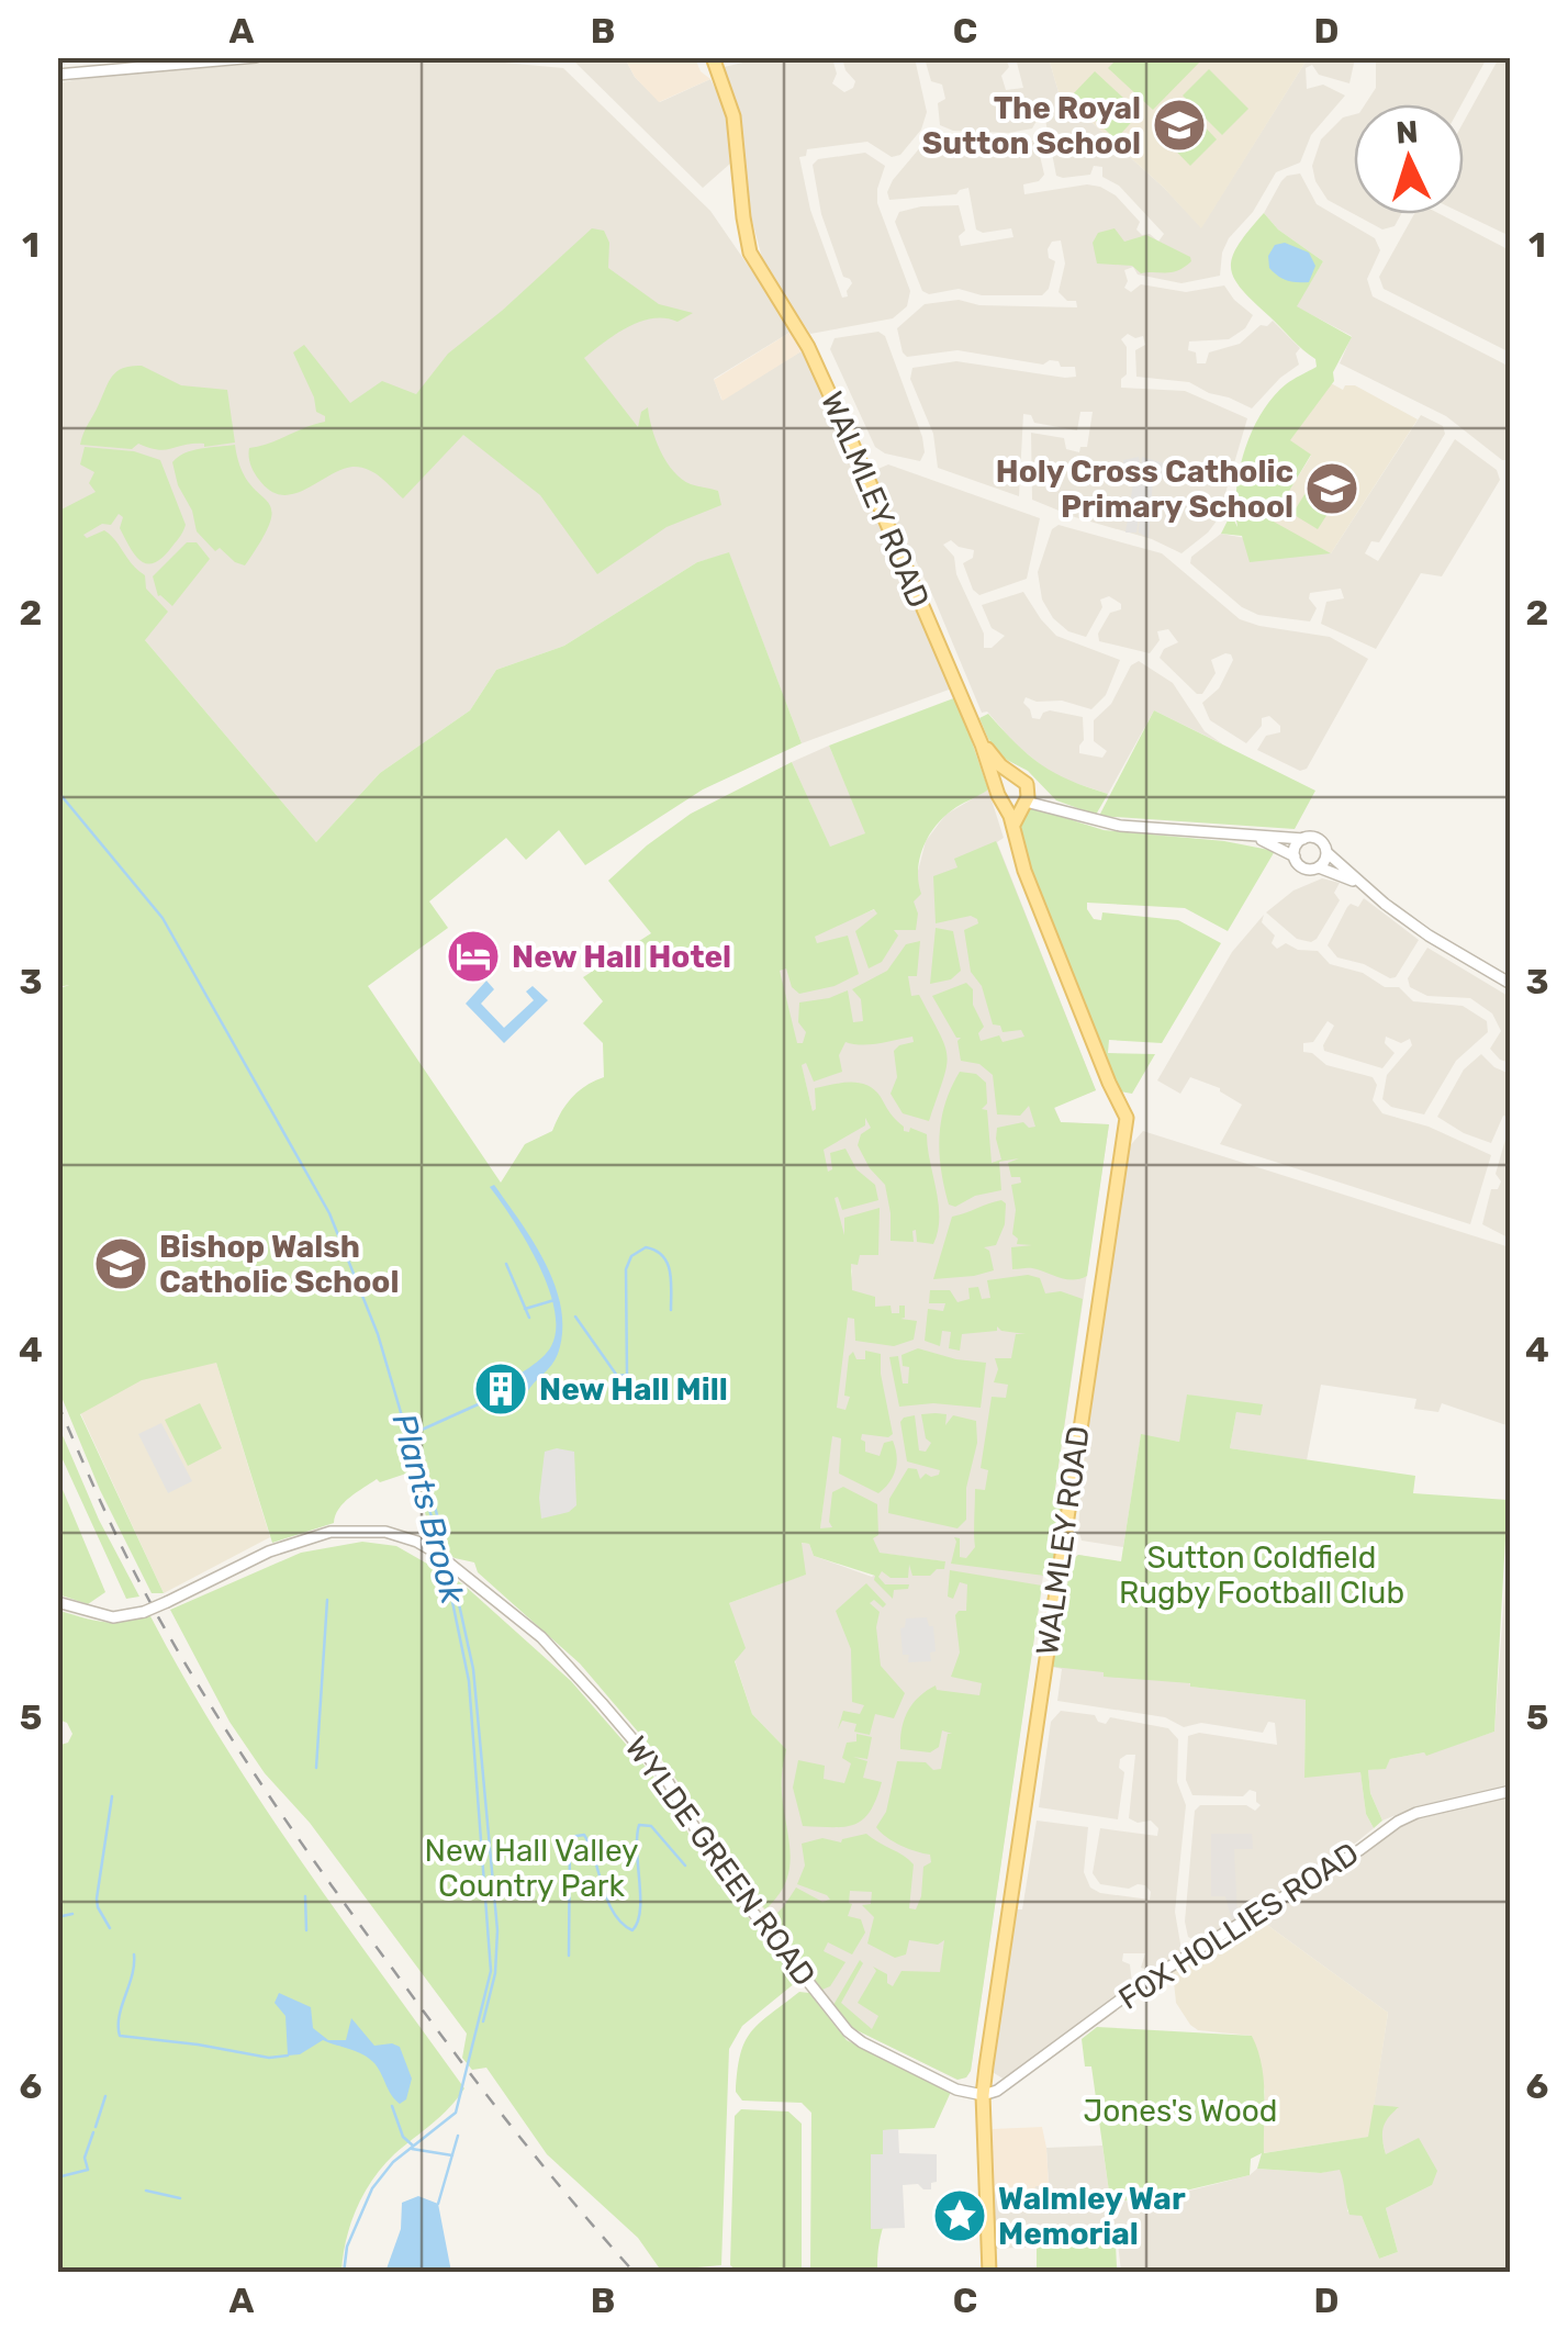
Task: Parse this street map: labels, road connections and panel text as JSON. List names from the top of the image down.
{
  "streets": {
    "main road": ["WALMLEY ROAD"],
    "street": ["WYLDE GREEN ROAD", "FOX HOLLIES ROAD"]
  },
  "crossings": [
    ["WALMLEY ROAD", "WYLDE GREEN ROAD"],
    ["WALMLEY ROAD", "FOX HOLLIES ROAD"],
    ["WYLDE GREEN ROAD", "FOX HOLLIES ROAD"]
  ],
  "water": ["Plants Brook"],
  "parks": ["Sutton Coldfield Rugby Football Club", "New Hall Valley Country Park", "Jones's Wood"],
  "places": {
    "school or university": ["The Royal Sutton School", "Holy Cross Catholic Primary School", "Bishop Walsh Catholic School"],
    "hotel": ["New Hall Hotel"],
    "building": ["New Hall Mill"],
    "place": ["Walmley War Memorial"]
  },
  "north": "top",
  "grid": {
    "columns": [
      "A",
      "B",
      "C",
      "D"
    ],
    "rows": [
      "1",
      "2",
      "3",
      "4",
      "5",
      "6"
    ]
  }
}
